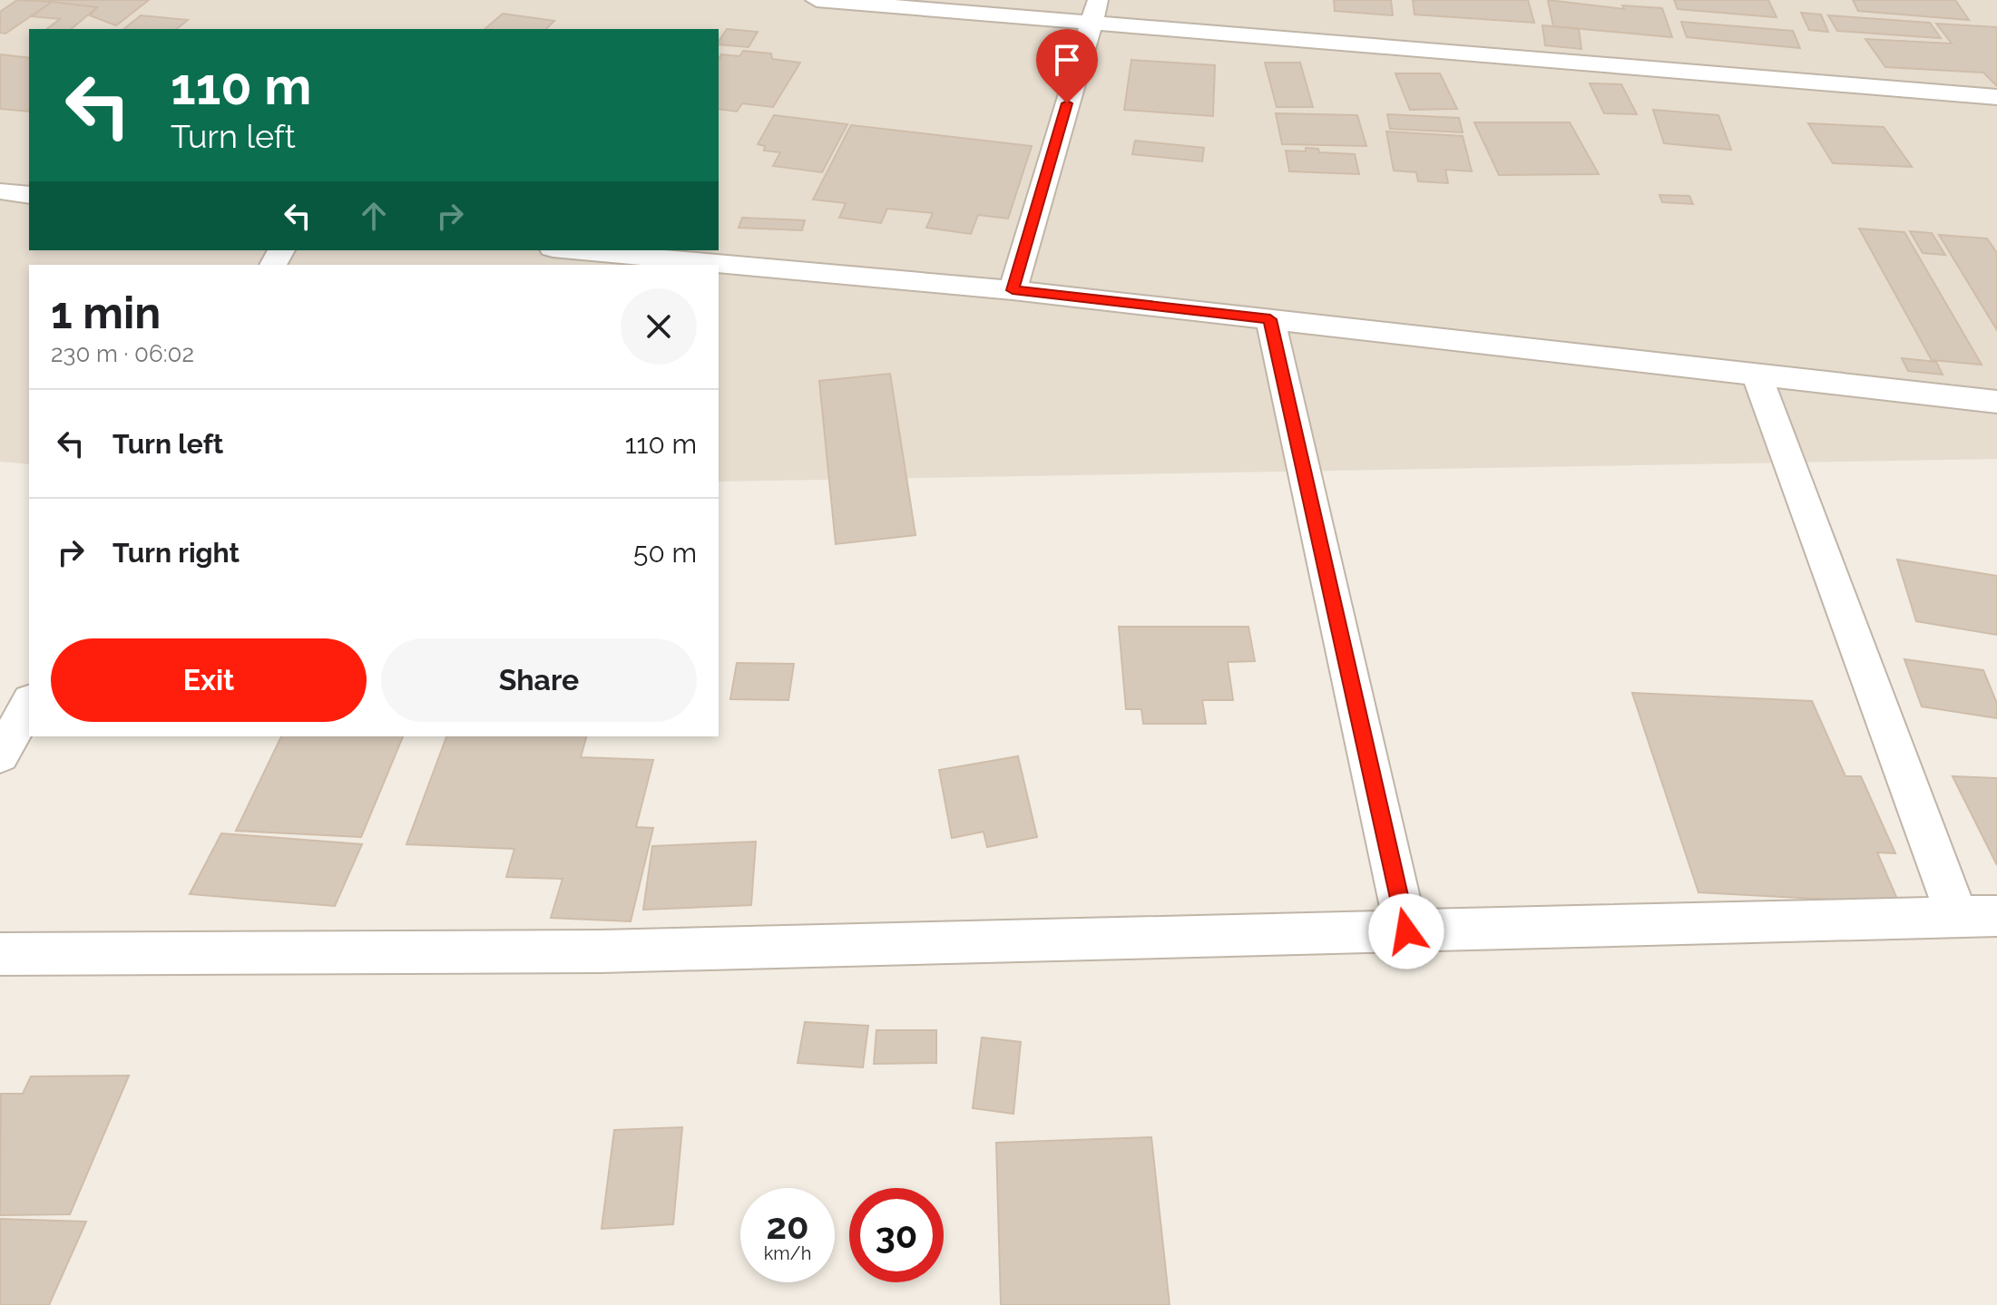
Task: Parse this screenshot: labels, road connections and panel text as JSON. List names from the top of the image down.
{
  "page": {
    "turn": ["110 m", "Turn left"],
    "heading": ["1 min", "230 m · 06:02"],
    "list": [
      {
        "name": "Turn left",
        "value": "110 m"
      },
      {
        "name": "Turn right",
        "value": "50 m"
      }
    ],
    "buttons": ["Exit", "Share"],
    "speed": "20 km/h",
    "limit": "30"
  }
}
